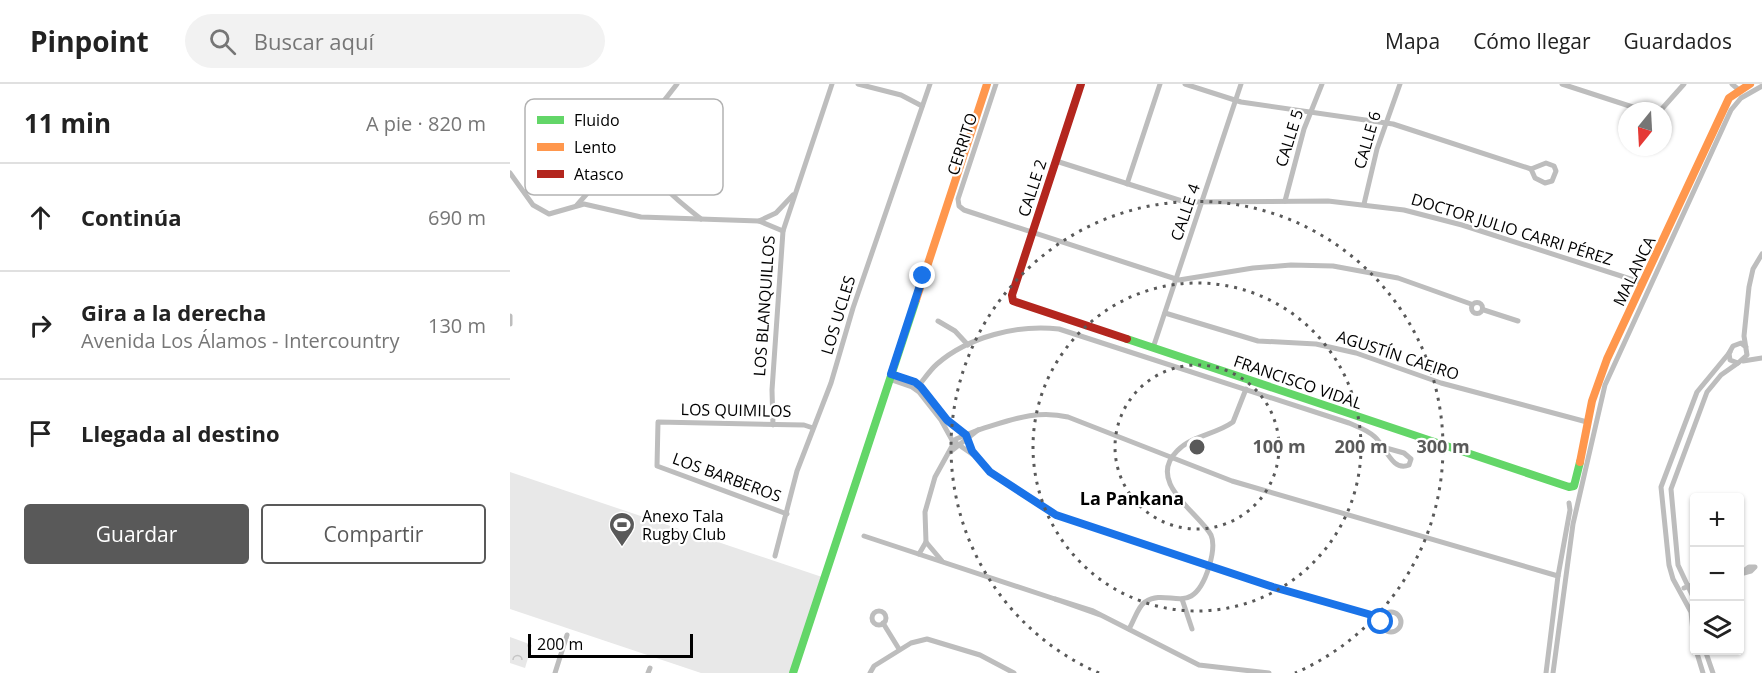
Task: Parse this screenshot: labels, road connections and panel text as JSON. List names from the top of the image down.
{
  "streets": {
    "street": [
      "CALLE 5",
      "CALLE 6",
      "CERRITO",
      "CALLE 2",
      "CALLE 4",
      "DOCTOR JULIO CARRI PÉREZ",
      "MALANCA",
      "LOS BLANQUILLOS",
      "LOS UCLES",
      "AGUSTÍN CAEIRO",
      "FRANCISCO VIDAL",
      "LOS QUIMILOS",
      "LOS BARBEROS"
    ]
  },
  "crossings": [
    ["CALLE 5", "DOCTOR JULIO CARRI PÉREZ"],
    ["CALLE 6", "DOCTOR JULIO CARRI PÉREZ"],
    ["CERRITO", "CALLE 2"],
    ["CALLE 2", "DOCTOR JULIO CARRI PÉREZ"],
    ["CALLE 2", "FRANCISCO VIDAL"],
    ["CALLE 4", "DOCTOR JULIO CARRI PÉREZ"],
    ["CALLE 4", "AGUSTÍN CAEIRO"],
    ["CALLE 4", "FRANCISCO VIDAL"],
    ["DOCTOR JULIO CARRI PÉREZ", "MALANCA"],
    ["MALANCA", "AGUSTÍN CAEIRO"],
    ["MALANCA", "FRANCISCO VIDAL"],
    ["LOS BLANQUILLOS", "LOS QUIMILOS"],
    ["LOS UCLES", "LOS QUIMILOS"],
    ["LOS UCLES", "LOS BARBEROS"],
    ["LOS QUIMILOS", "LOS BARBEROS"]
  ],
  "districts": ["La Pankana"],
  "places": {
    "sports": ["Anexo Tala Rugby Club"]
  },
  "legend": ["Fluido", "Lento", "Atasco"],
  "scale_bar": "200 m",
  "north": "bottom",
  "page": {
    "header": "Pinpoint",
    "search": "Buscar aquí",
    "nav": ["Mapa", "Cómo llegar", "Guardados"],
    "heading": ["11 min", "A pie · 820 m"],
    "list": [
      ["Continúa", "690 m"],
      ["Gira a la derecha", "Avenida Los Álamos - Intercountry", "130 m"],
      "Llegada al destino"
    ],
    "buttons": ["Guardar", "Compartir"],
    "map_buttons": ["+", "−"],
    "scale": "200 m"
  },
  "rings": ["100 m", "200 m", "300 m"]
}
